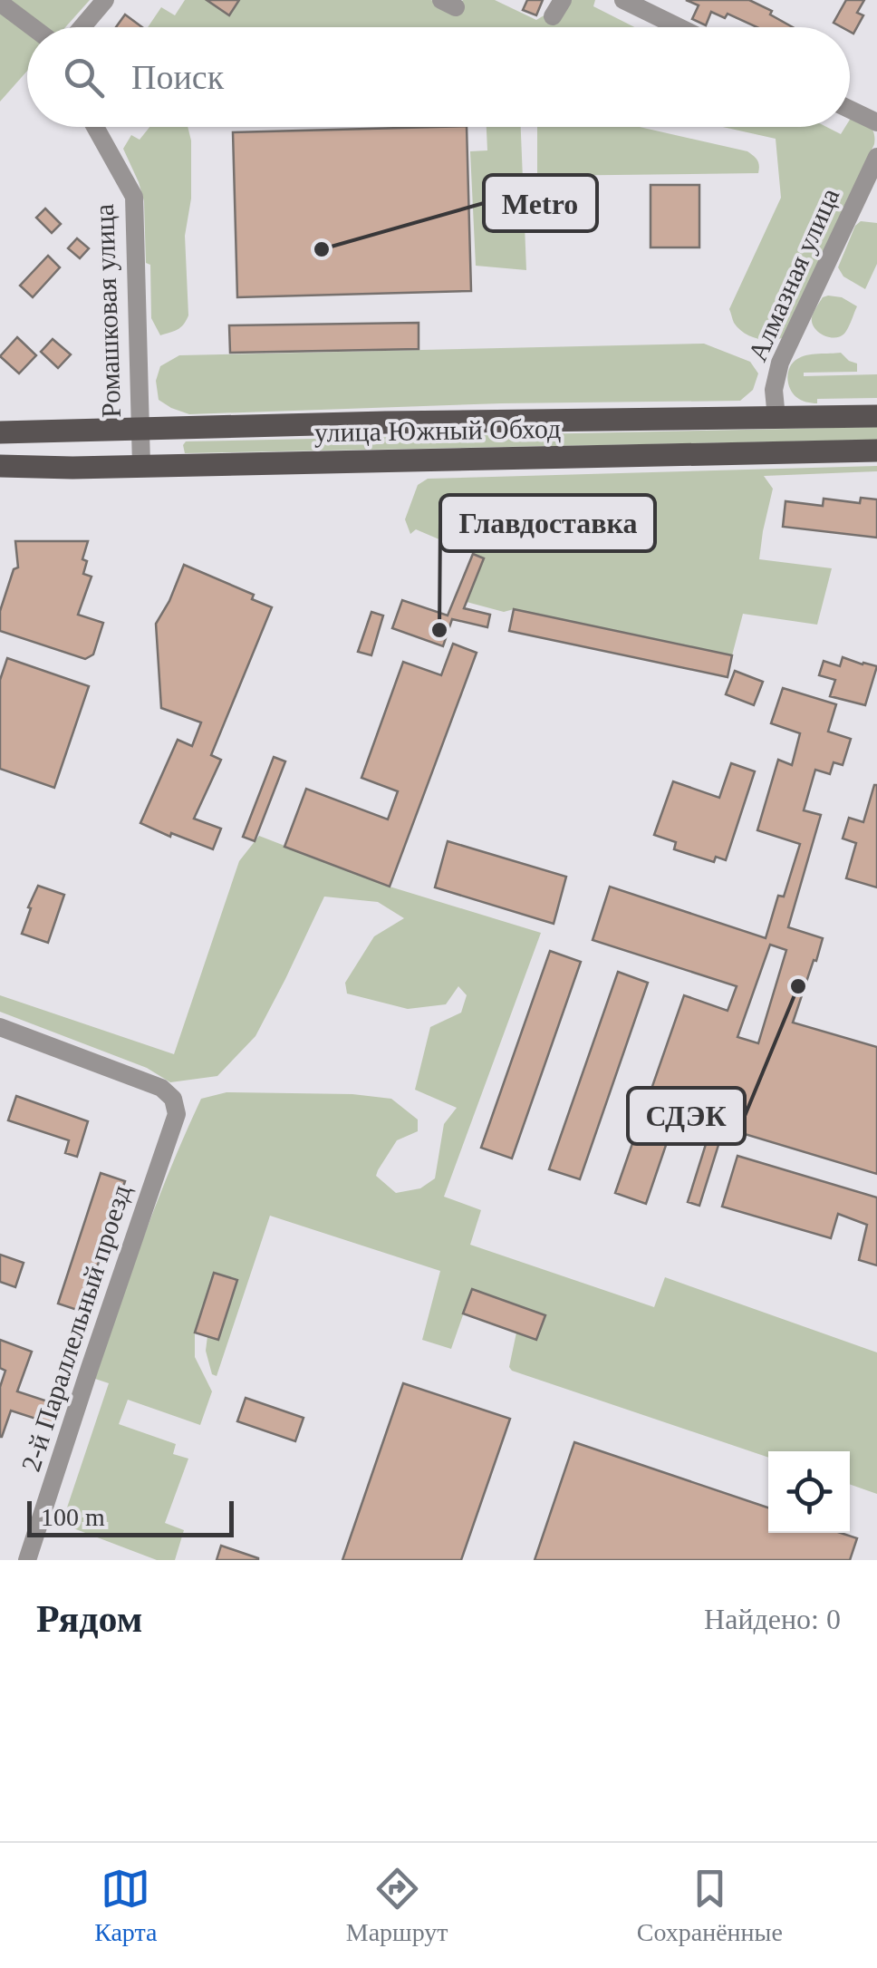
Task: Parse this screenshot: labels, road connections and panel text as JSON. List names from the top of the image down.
{
  "streets": {
    "main road": ["улица Южный Обход"],
    "street": ["Алмазная улица", "Ромашковая улица", "2-й Параллельный проезд"]
  },
  "crossings": [
    ["Алмазная улица", "улица Южный Обход"],
    ["Ромашковая улица", "улица Южный Обход"]
  ],
  "places": ["Metro", "Главдоставка", "СДЭК"],
  "scale_bar": "100 m",
  "page": {
    "search": "Поиск",
    "scale": "100 m",
    "heading": ["Рядом", "Найдено: 0"],
    "nav": ["Карта", "Маршрут", "Сохранённые"]
  }
}
